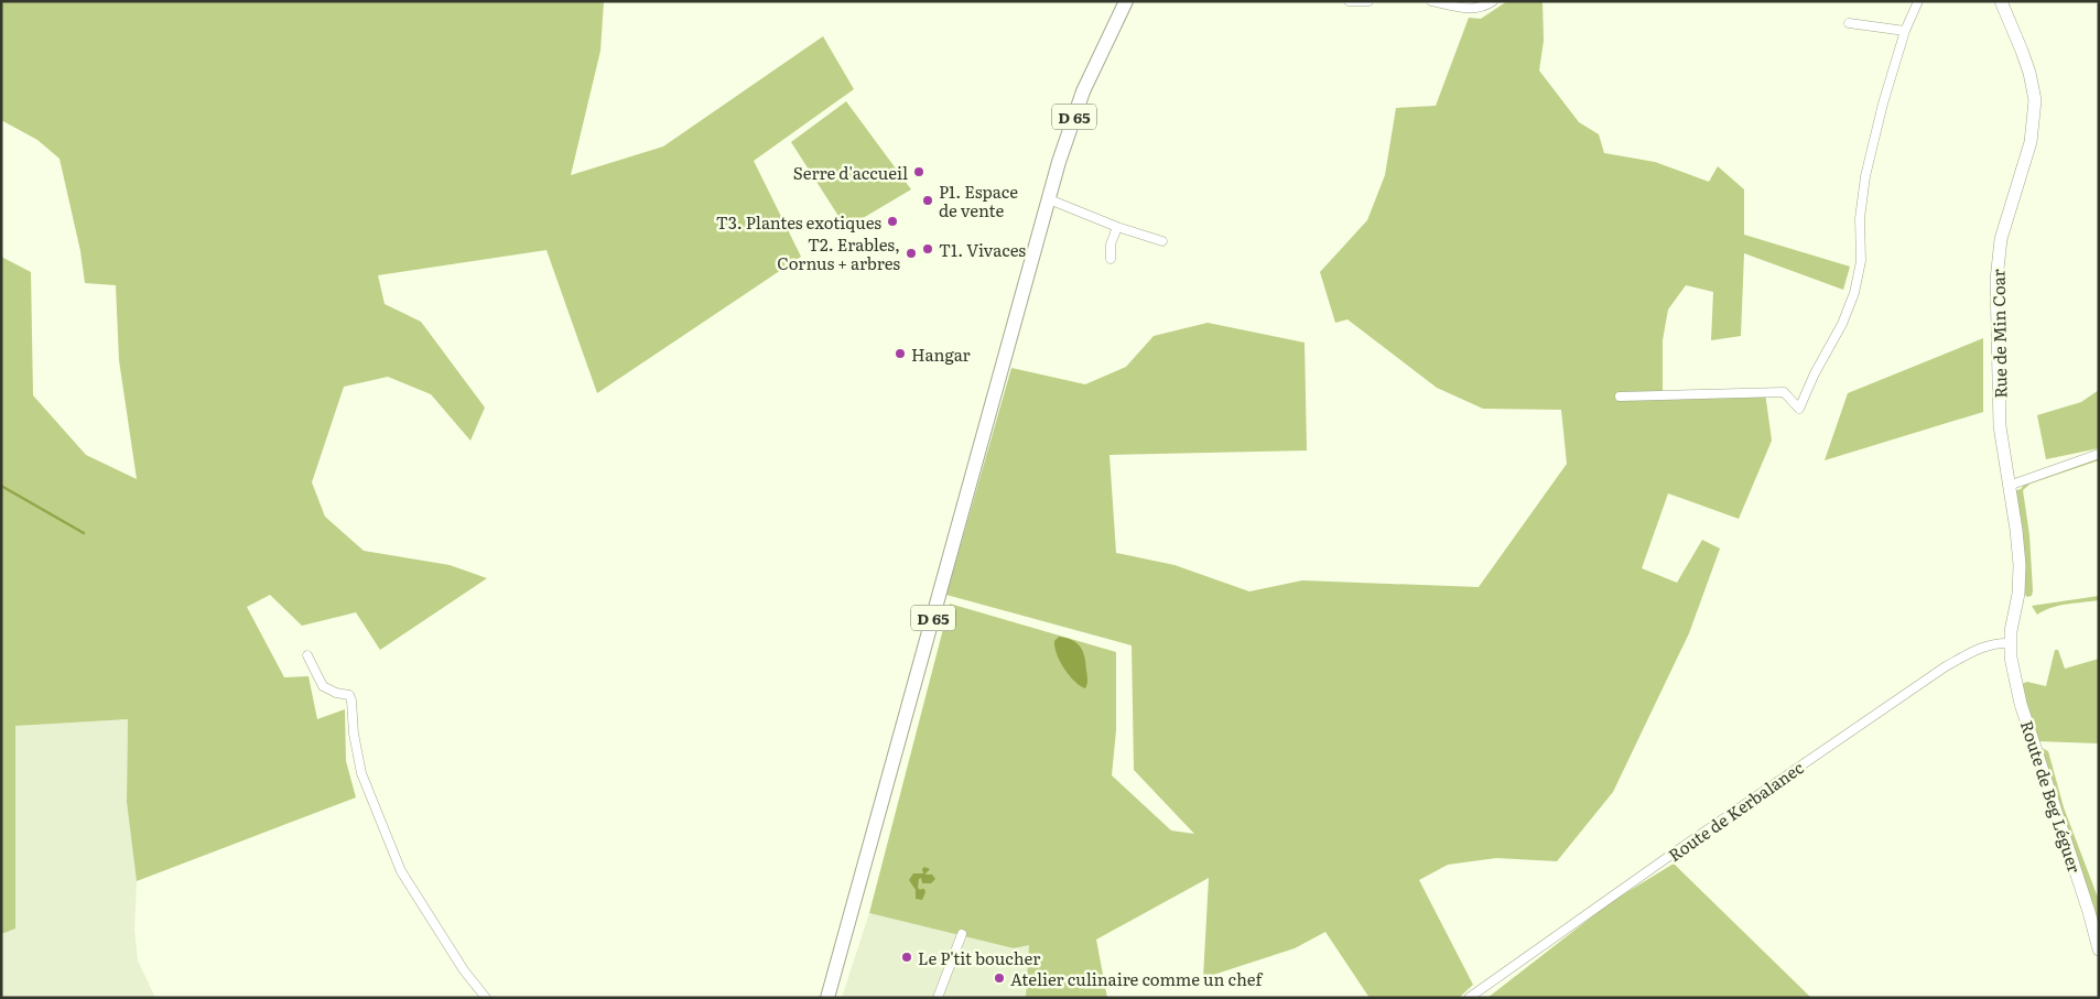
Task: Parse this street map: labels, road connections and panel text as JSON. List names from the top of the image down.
{
  "streets": {
    "main road": ["D 65"],
    "street": ["Rue de Min Coar", "Route de Beg Léguer", "Route de Kerbalanec"]
  },
  "crossings": [
    ["Rue de Min Coar", "Route de Beg Léguer"],
    ["Rue de Min Coar", "Route de Kerbalanec"],
    ["Route de Beg Léguer", "Route de Kerbalanec"]
  ],
  "places": [
    "Serre d'accueil",
    "P1. Espace de vente",
    "T3. Plantes exotiques",
    "T1. Vivaces",
    "T2. Erables, Cornus + arbres",
    "Hangar",
    "Le P'tit boucher",
    "Atelier culinaire comme un chef"
  ]
}
